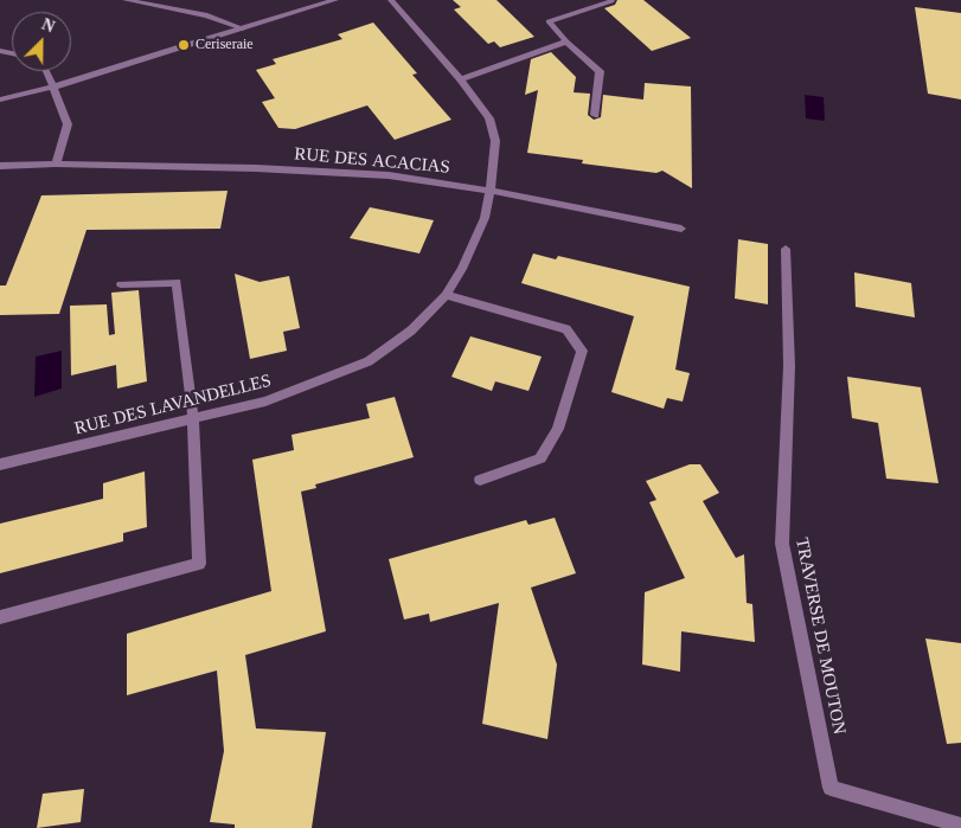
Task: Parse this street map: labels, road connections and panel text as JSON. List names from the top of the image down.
{
  "streets": {
    "street": ["RUE DES ACACIAS", "RUE DES LAVANDELLES", "TRAVERSE DE MOUTON"]
  },
  "crossings": [
    ["RUE DES ACACIAS", "RUE DES LAVANDELLES"]
  ],
  "places": ["Ceriseraie"],
  "north": "top right"
}
